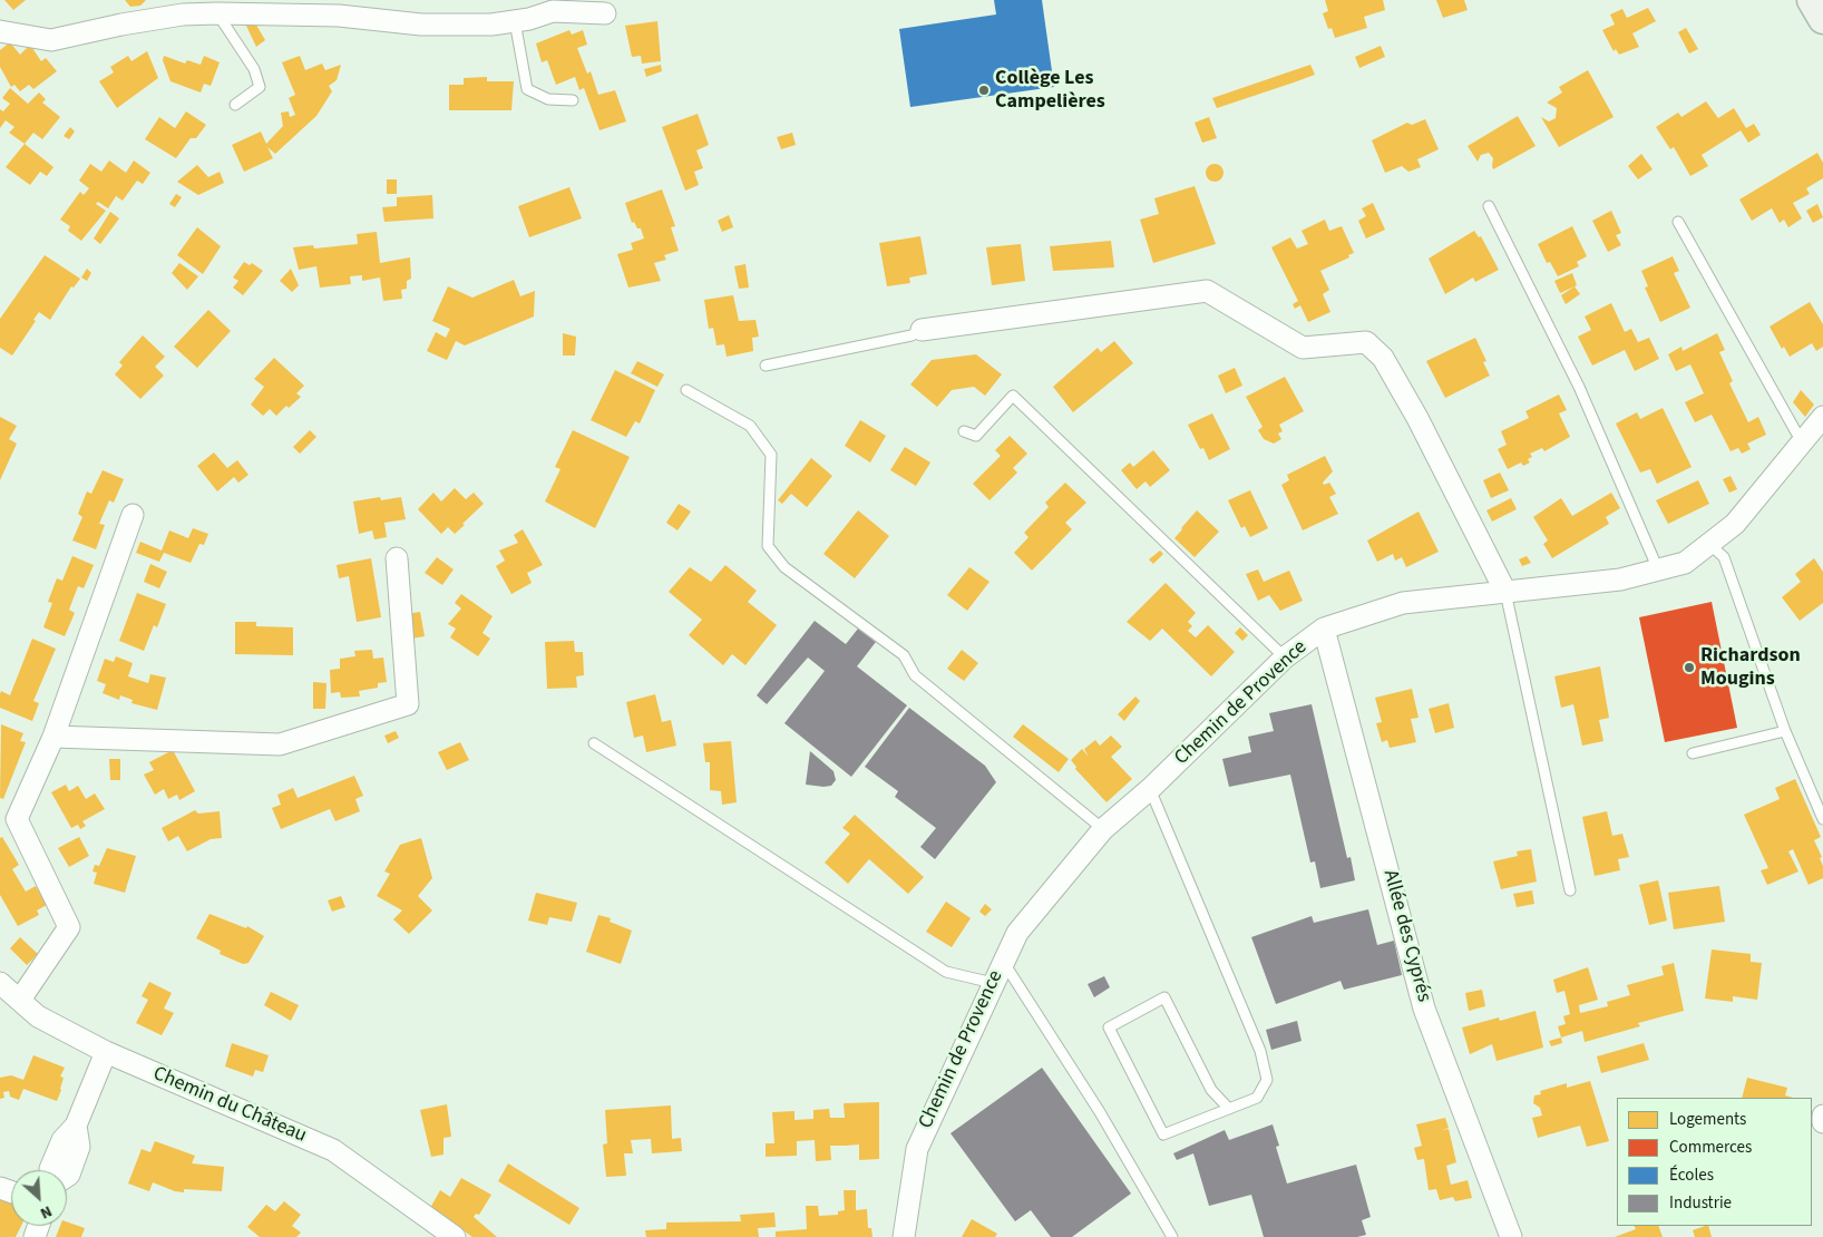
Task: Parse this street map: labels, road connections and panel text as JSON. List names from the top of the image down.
{
  "streets": {
    "street": ["Chemin de Provence", "Allée des Cyprés", "Chemin du Château"]
  },
  "crossings": [
    ["Chemin de Provence", "Allée des Cyprés"]
  ],
  "places": ["Collège Les Campelières", "Richardson Mougins"],
  "legend": [
    "Logements",
    "Commerces",
    "Écoles",
    "Industrie"
  ],
  "north": "bottom right"
}
